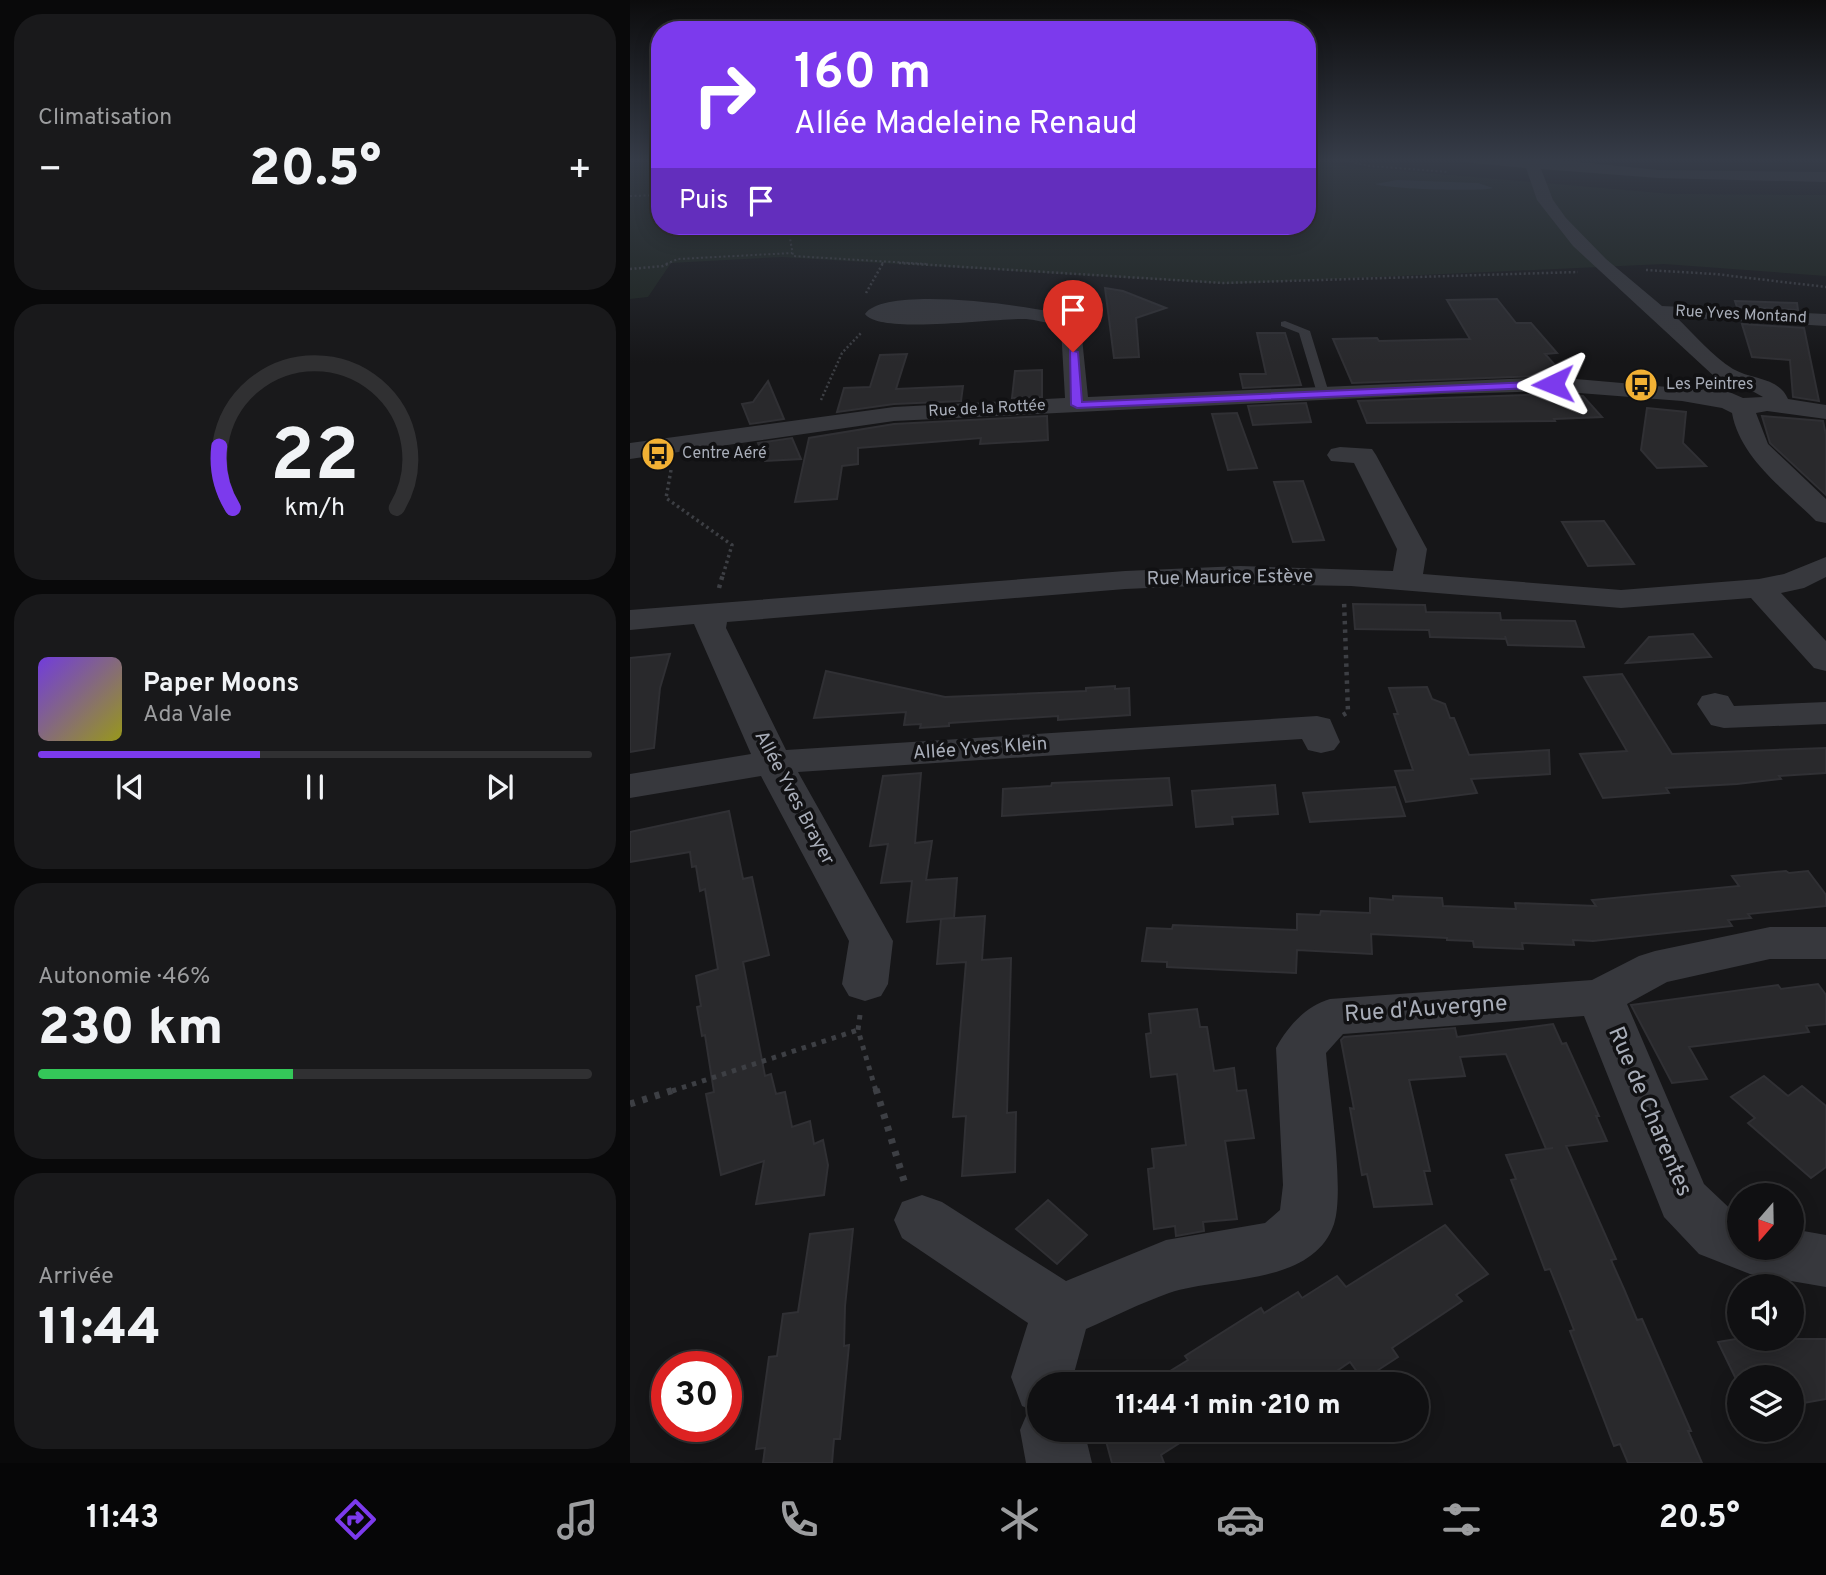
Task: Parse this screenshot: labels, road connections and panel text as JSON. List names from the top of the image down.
{
  "streets": {
    "street": [
      "Rue Yves Montand",
      "Rue de la Rottée",
      "Rue Maurice Estève",
      "Allée Yves Klein",
      "Allée Yves Brayer",
      "Rue d'Auvergne",
      "Rue de Charentes"
    ]
  },
  "crossings": [
    ["Rue Maurice Estève", "Allée Yves Brayer"],
    ["Allée Yves Klein", "Allée Yves Brayer"],
    ["Rue d'Auvergne", "Rue de Charentes"]
  ],
  "places": {
    "bus stop": ["Les Peintres", "Centre Aéré"]
  },
  "north": "bottom",
  "page": {
    "tile": [
      "Climatisation",
      ["Autonomie · 46%", "230 km"],
      ["Arrivée", "11:44"]
    ],
    "turn": ["160 m", "Allée Madeleine Renaud"],
    "heat": ["−", "20.5°", "+"],
    "then": "Puis",
    "song": ["Paper Moons", "Ada Vale"],
    "limit": "30",
    "trip": "11:44 · 1 min · 210 m",
    "tabs": ["11:43", "20.5°"],
    "gauge": ["22", "km/h"]
  }
}
